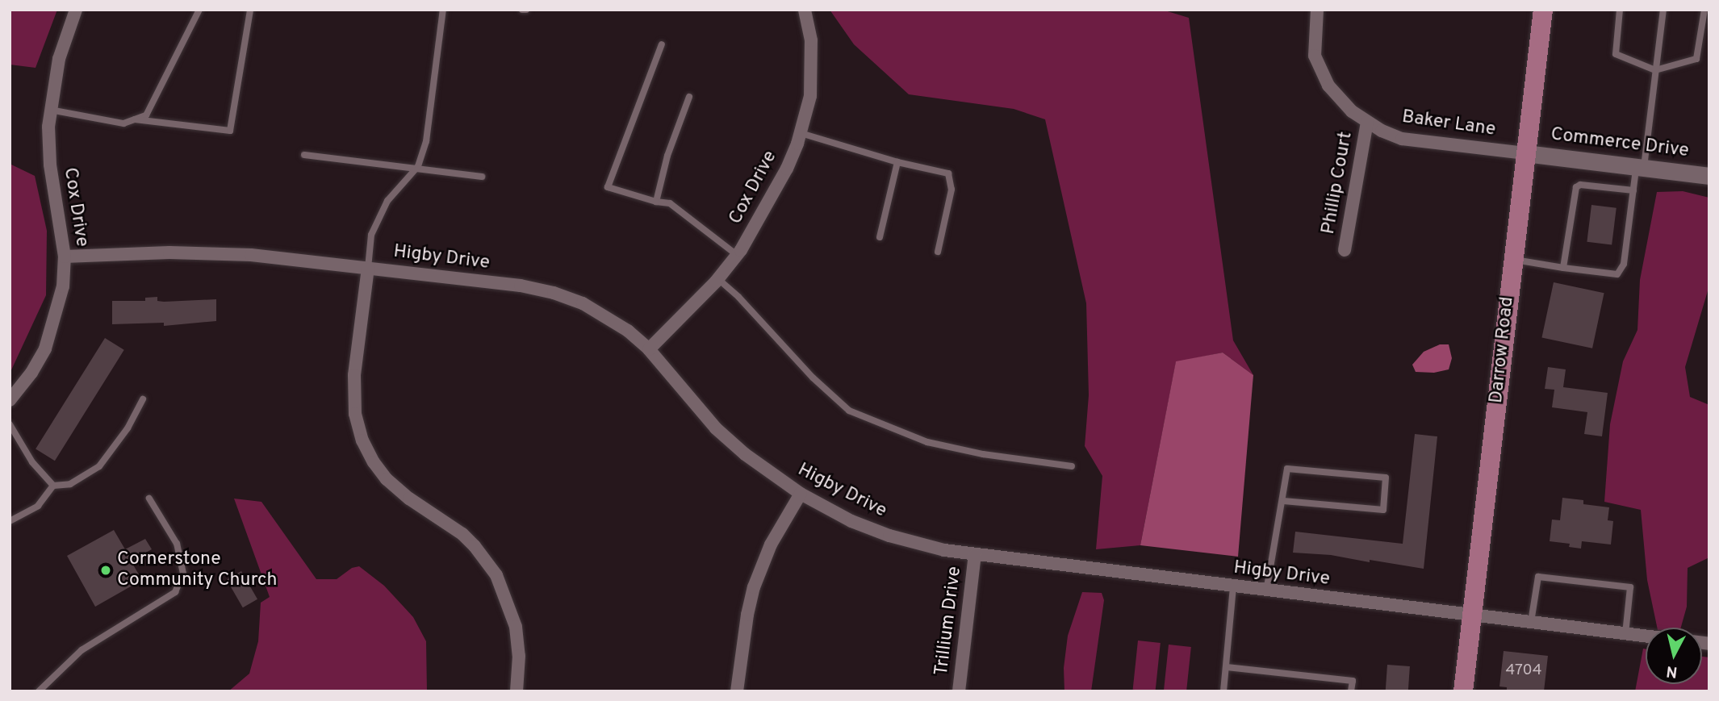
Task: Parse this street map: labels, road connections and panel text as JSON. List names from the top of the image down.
{
  "streets": {
    "main road": ["Darrow Road"],
    "street": [
      "Baker Lane",
      "Commerce Drive",
      "Phillip Court",
      "Cox Drive",
      "Higby Drive",
      "Trillium Drive"
    ]
  },
  "crossings": [
    ["Baker Lane", "Commerce Drive"],
    ["Baker Lane", "Phillip Court"],
    ["Baker Lane", "Darrow Road"],
    ["Commerce Drive", "Darrow Road"],
    ["Cox Drive", "Higby Drive"],
    ["Higby Drive", "Darrow Road"],
    ["Higby Drive", "Trillium Drive"]
  ],
  "places": ["Cornerstone Community Church"],
  "house_numbers": ["4704"],
  "north": "bottom"
}
